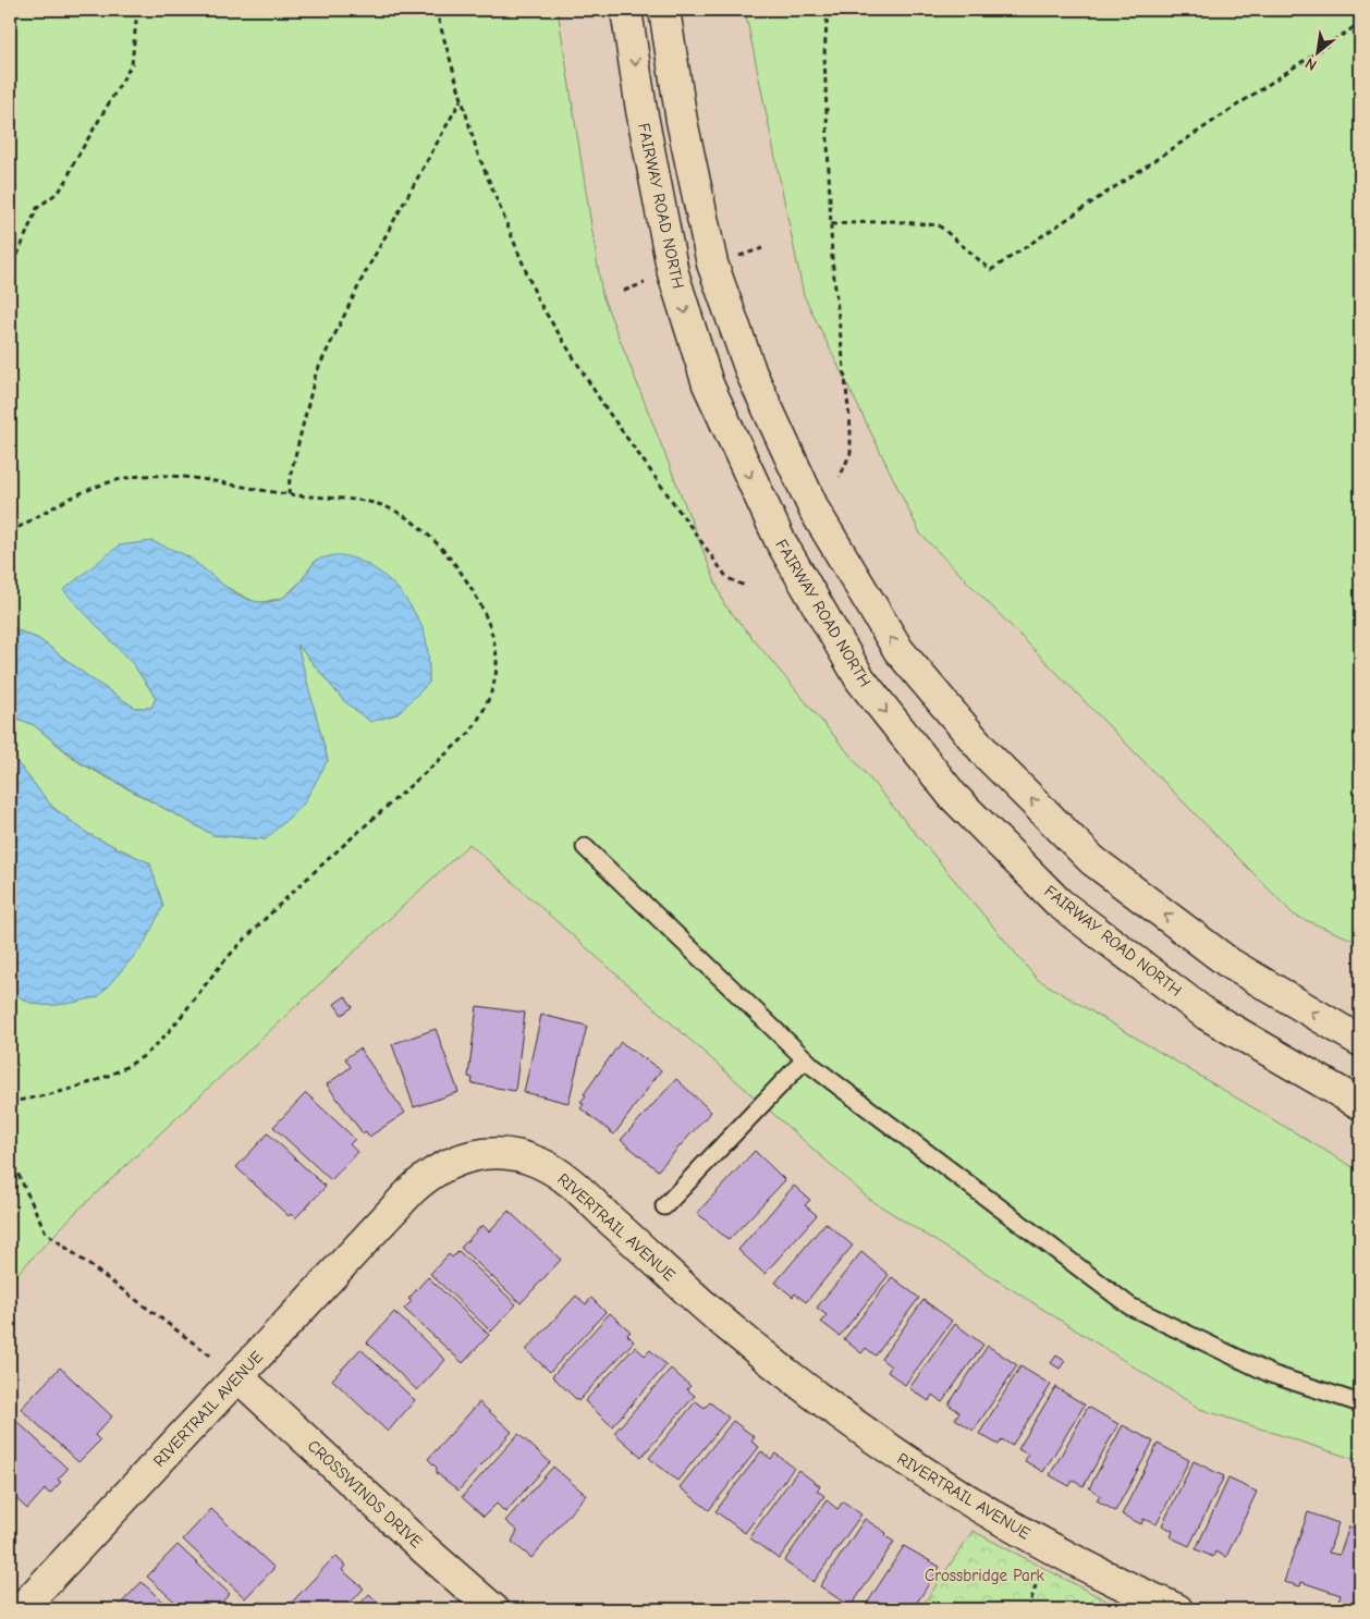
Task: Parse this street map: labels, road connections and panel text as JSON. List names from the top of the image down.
{
  "streets": {
    "main road": ["FAIRWAY ROAD NORTH", "RIVERTRAIL AVENUE", "CROSSWINDS DRIVE"]
  },
  "crossings": [
    ["RIVERTRAIL AVENUE", "CROSSWINDS DRIVE"]
  ],
  "parks": ["Crossbridge Park"],
  "north": "bottom left"
}
